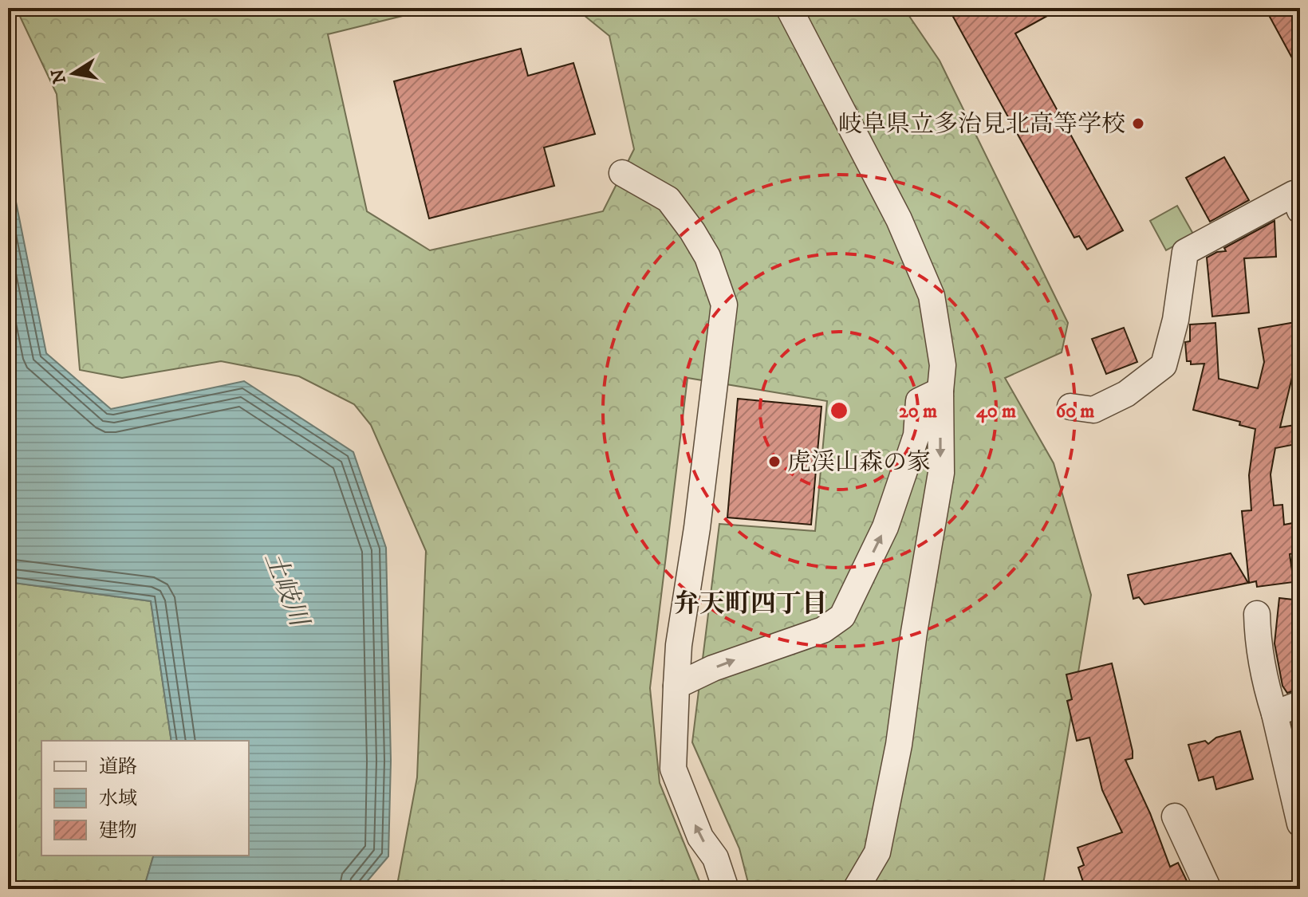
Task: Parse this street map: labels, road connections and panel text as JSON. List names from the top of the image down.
{
  "districts": ["弁天町四丁目"],
  "water": ["土岐川"],
  "places": ["岐阜県立多治見北高等学校", "虎渓山森の家"],
  "legend": ["道路", "水域", "建物"],
  "north": "left",
  "rings": ["20 m", "40 m", "60 m"]
}
